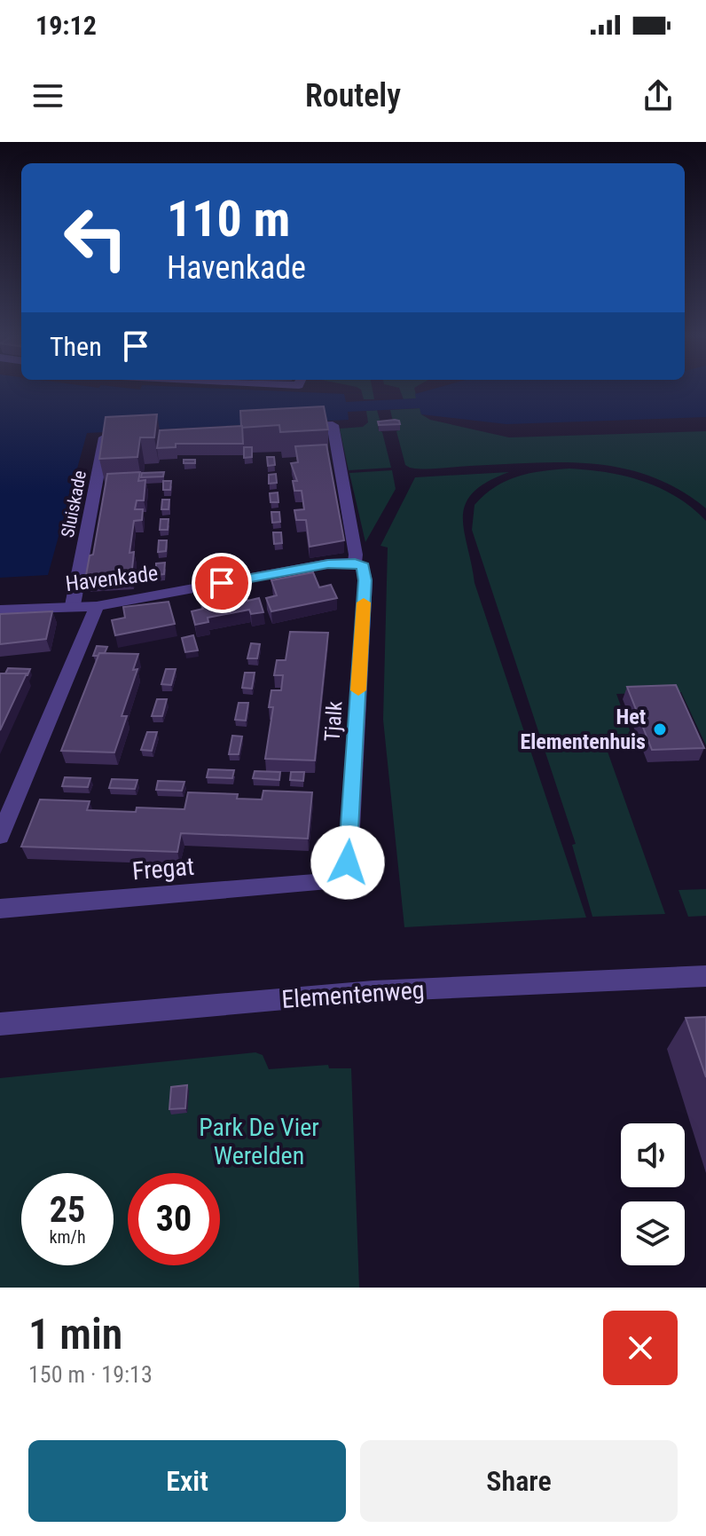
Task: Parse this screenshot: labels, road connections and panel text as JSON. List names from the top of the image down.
{
  "streets": {
    "street": [
      "Sluiskade",
      "Havenkade",
      "Tjalk",
      "Fregat",
      "Elementenweg"
    ]
  },
  "crossings": [
    ["Sluiskade", "Havenkade"],
    ["Havenkade", "Tjalk"],
    ["Tjalk", "Fregat"]
  ],
  "parks": ["Park De Vier Werelden"],
  "places": ["Het Elementenhuis"],
  "page": {
    "status": "19:12",
    "header": "Routely",
    "turn": ["110 m", "Havenkade"],
    "then": "Then",
    "speed": "25 km/h",
    "limit": "30",
    "heading": ["1 min", "150 m · 19:13"],
    "buttons": ["Exit", "Share"]
  }
}
